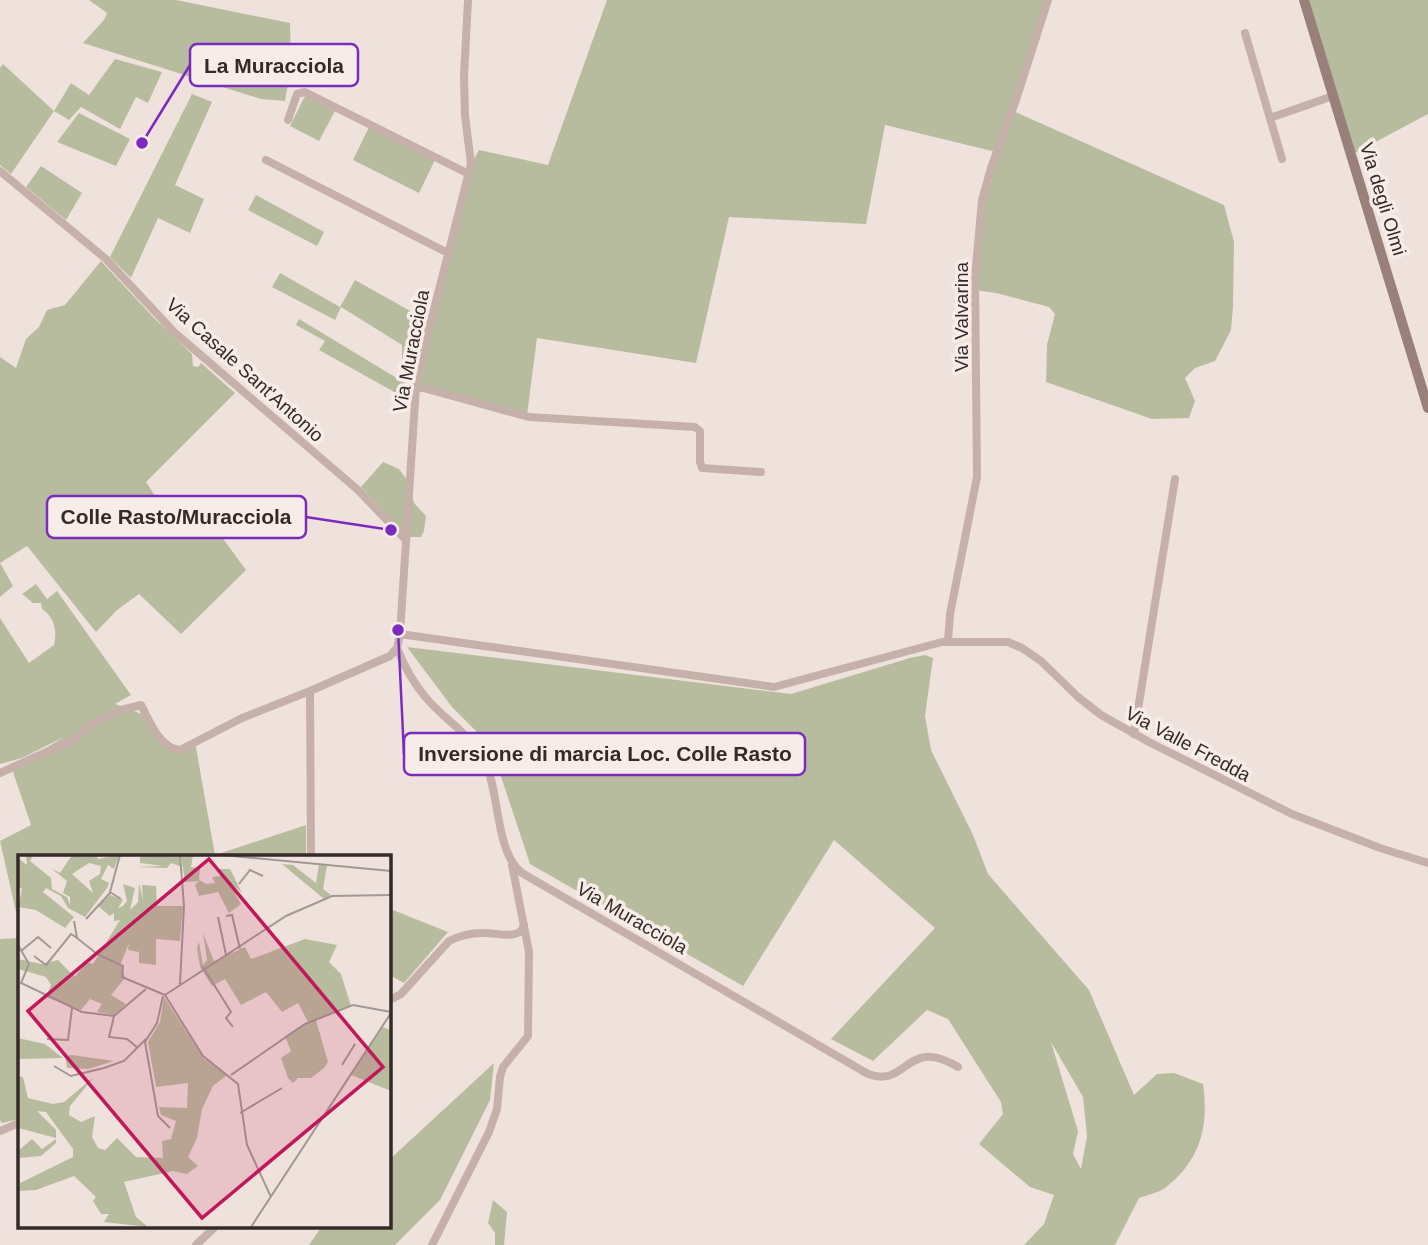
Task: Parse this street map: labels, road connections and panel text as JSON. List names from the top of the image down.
{
  "streets": {
    "street": [
      "Via degli Olmi",
      "Via Valvarina",
      "Via Muracciola",
      "Via Casale Sant'Antonio",
      "Via Valle Fredda"
    ]
  },
  "crossings": [
    ["Via Valvarina", "Via Valle Fredda"],
    ["Via Muracciola", "Via Casale Sant'Antonio"],
    ["Via Muracciola", "Via Valle Fredda"]
  ],
  "places": ["La Muracciola", "Colle Rasto/Muracciola", "Inversione di marcia Loc. Colle Rasto"]
}
